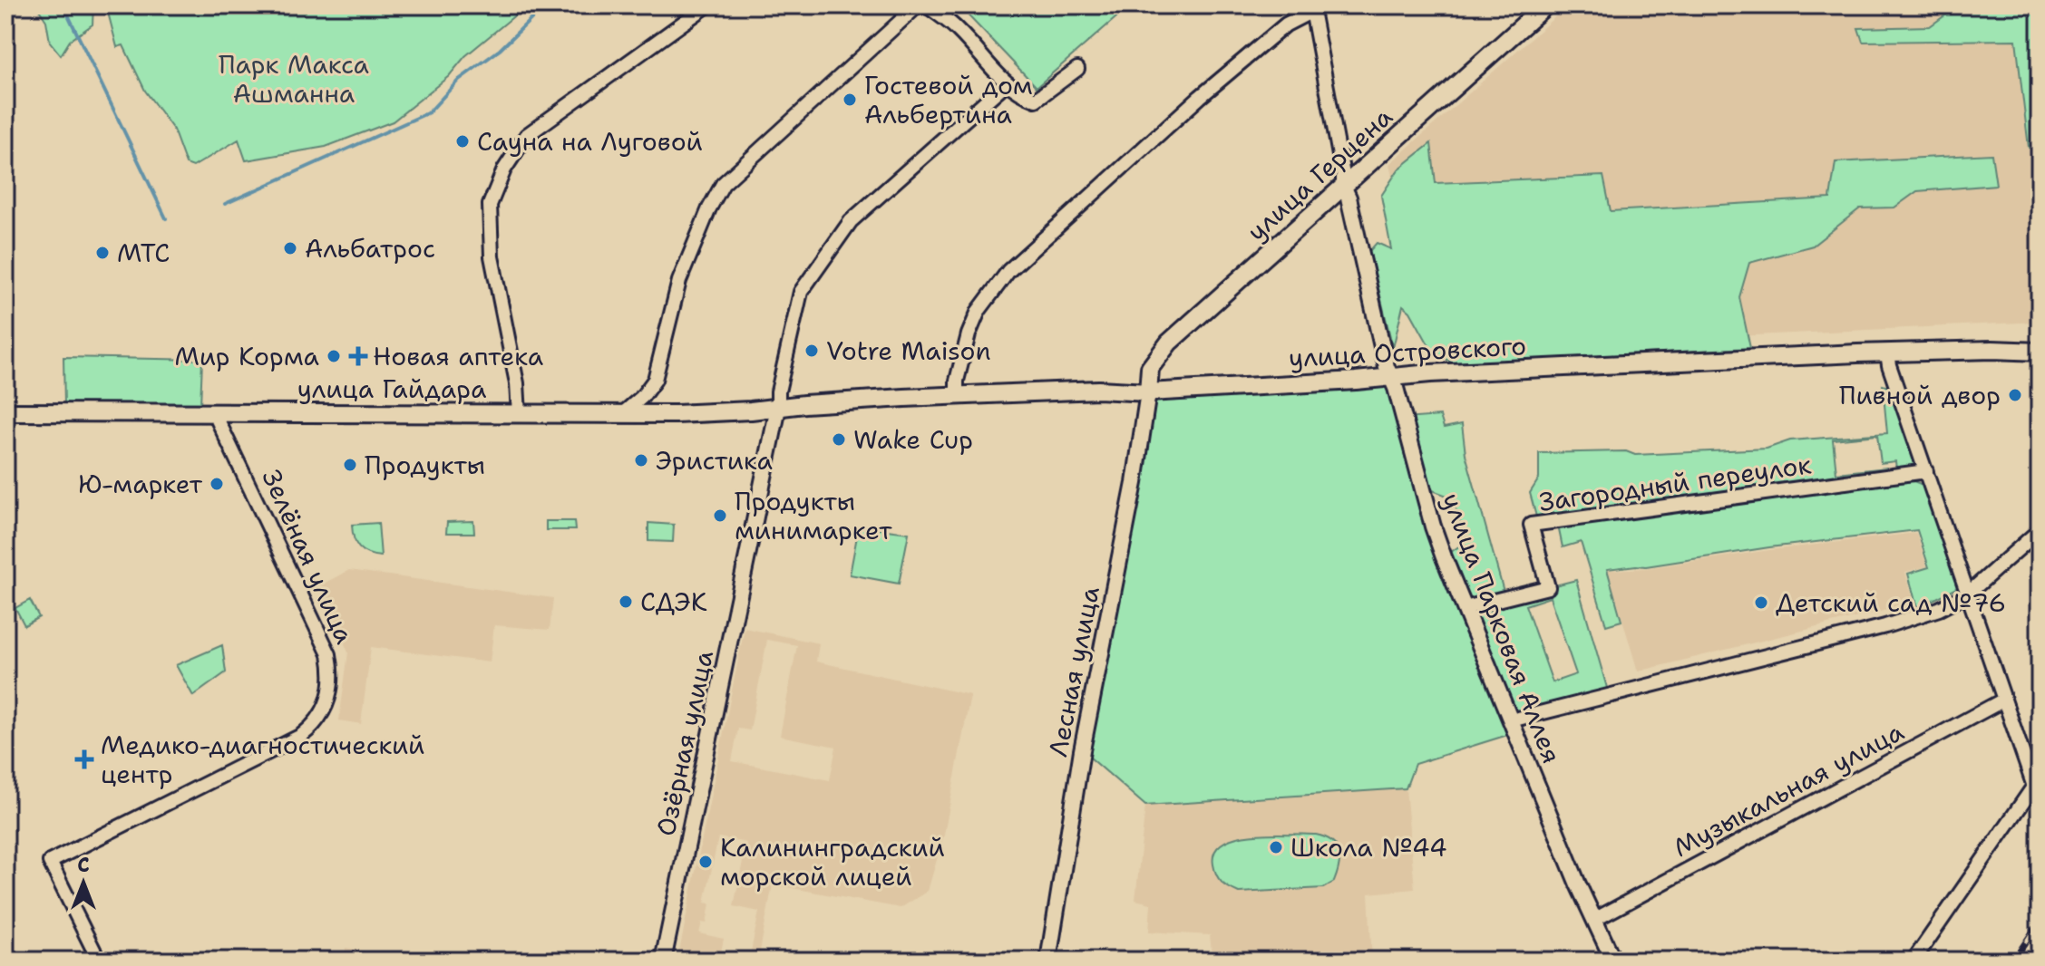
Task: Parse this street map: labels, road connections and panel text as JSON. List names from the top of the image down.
{
  "streets": {
    "main road": ["улица Герцена", "улица Островского", "улица Гайдара"],
    "street": [
      "Загородный переулок",
      "Зелёная улица",
      "улица Парковая Аллея",
      "Лесная улица",
      "Озёрная улица",
      "Музыкальная улица"
    ]
  },
  "crossings": [
    ["улица Герцена", "улица Островского"],
    ["улица Герцена", "улица Парковая Аллея"],
    ["улица Герцена", "Лесная улица"],
    ["улица Островского", "улица Гайдара"],
    ["улица Островского", "улица Парковая Аллея"],
    ["улица Островского", "Лесная улица"],
    ["улица Островского", "Озёрная улица"],
    ["улица Гайдара", "Зелёная улица"],
    ["улица Гайдара", "Озёрная улица"],
    ["Загородный переулок", "улица Парковая Аллея"],
    ["улица Парковая Аллея", "Музыкальная улица"]
  ],
  "parks": ["Парк Макса Ашманна"],
  "places": {
    "other": [
      "Гостевой дом Альбертина",
      "Сауна на Луговой",
      "Альбатрос",
      "МТС",
      "Votre Maison",
      "Мир Корма",
      "Пивной двор",
      "Wake Cup",
      "Эристика",
      "Продукты",
      "Ю-маркет",
      "Продукты минимаркет",
      "СДЭК",
      "Детский сад №76",
      "Школа №44",
      "Калининградский морской лицей"
    ],
    "health": ["Новая аптека", "Медико-диагностический центр"]
  },
  "north": "top"
}
